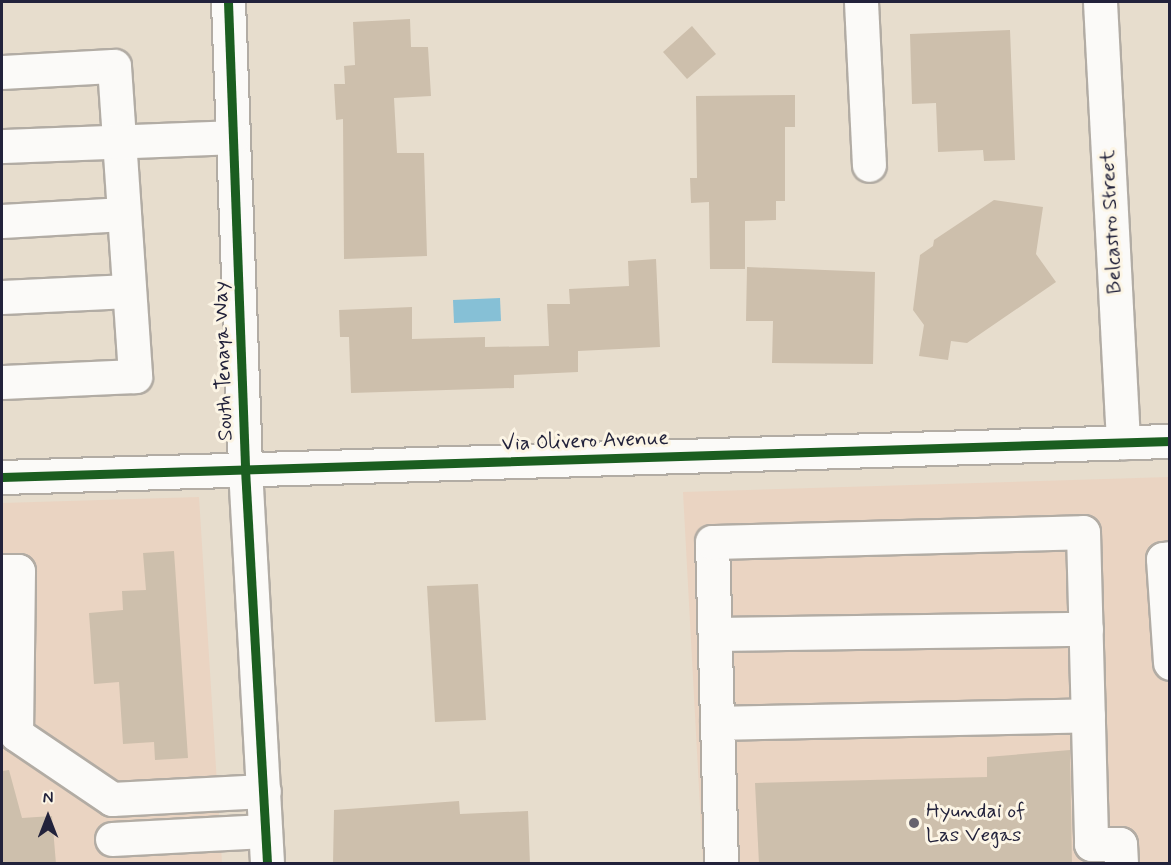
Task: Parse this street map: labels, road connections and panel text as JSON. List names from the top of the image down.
{
  "streets": {
    "street": ["Belcastro Street", "South Tenaya Way", "Via Olivero Avenue"]
  },
  "crossings": [
    ["Belcastro Street", "Via Olivero Avenue"],
    ["South Tenaya Way", "Via Olivero Avenue"]
  ],
  "places": ["Hyundai of Las Vegas"],
  "north": "top"
}
